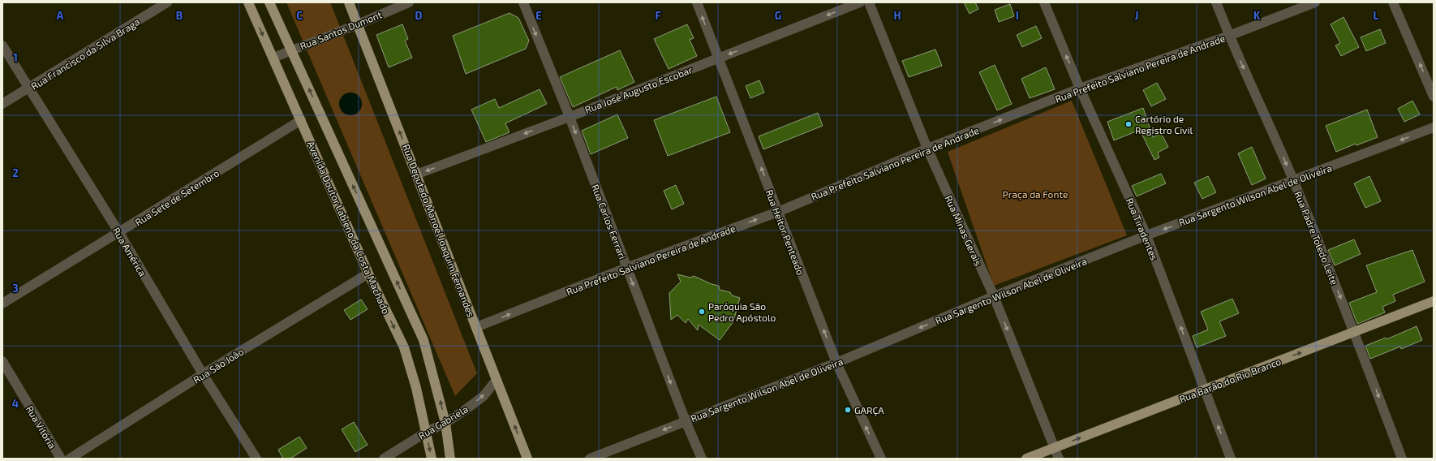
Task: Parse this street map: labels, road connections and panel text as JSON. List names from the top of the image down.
{
  "streets": {
    "main road": ["Avenida Doutor Labieno da Costa Machado", "Rua Deputado Manoel Joaquim Fernandes", "Rua Barão do Rio Branco"],
    "street": [
      "Rua Santos Dumont",
      "Rua Francisco da Silva Braga",
      "Rua Prefeito Salviano Pereira de Andrade",
      "Rua José Augusto Escobar",
      "Rua Sargento Wilson Abel de Oliveira",
      "Rua Sete de Setembro",
      "Rua Carlos Ferrari",
      "Rua Tiradentes",
      "Rua Minas Gerais",
      "Rua Heitor Penteado",
      "Rua Padre Toledo Leite",
      "Rua América",
      "Rua São João",
      "Rua Gabriela",
      "Rua Vitória"
    ]
  },
  "crossings": [
    ["Rua Santos Dumont", "Avenida Doutor Labieno da Costa Machado"],
    ["Rua Santos Dumont", "Rua Deputado Manoel Joaquim Fernandes"],
    ["Rua Francisco da Silva Braga", "Rua América"],
    ["Rua Prefeito Salviano Pereira de Andrade", "Rua Carlos Ferrari"],
    ["Rua Prefeito Salviano Pereira de Andrade", "Rua Tiradentes"],
    ["Rua Prefeito Salviano Pereira de Andrade", "Rua Deputado Manoel Joaquim Fernandes"],
    ["Rua Prefeito Salviano Pereira de Andrade", "Rua Minas Gerais"],
    ["Rua Prefeito Salviano Pereira de Andrade", "Rua Heitor Penteado"],
    ["Rua Prefeito Salviano Pereira de Andrade", "Rua Padre Toledo Leite"],
    ["Rua José Augusto Escobar", "Rua Carlos Ferrari"],
    ["Rua José Augusto Escobar", "Rua Deputado Manoel Joaquim Fernandes"],
    ["Rua José Augusto Escobar", "Rua Heitor Penteado"],
    ["Rua Sargento Wilson Abel de Oliveira", "Rua Carlos Ferrari"],
    ["Rua Sargento Wilson Abel de Oliveira", "Rua Tiradentes"],
    ["Rua Sargento Wilson Abel de Oliveira", "Rua Minas Gerais"],
    ["Rua Sargento Wilson Abel de Oliveira", "Rua Heitor Penteado"],
    ["Rua Sargento Wilson Abel de Oliveira", "Rua Padre Toledo Leite"],
    ["Rua Sete de Setembro", "Avenida Doutor Labieno da Costa Machado"],
    ["Rua Sete de Setembro", "Rua América"],
    ["Avenida Doutor Labieno da Costa Machado", "Rua São João"],
    ["Avenida Doutor Labieno da Costa Machado", "Rua Gabriela"],
    ["Rua Tiradentes", "Rua Barão do Rio Branco"],
    ["Rua Deputado Manoel Joaquim Fernandes", "Rua Gabriela"],
    ["Rua Minas Gerais", "Rua Barão do Rio Branco"],
    ["Rua Padre Toledo Leite", "Rua Barão do Rio Branco"],
    ["Rua América", "Rua São João"]
  ],
  "one_way": [
    "Rua Prefeito Salviano Pereira de Andrade",
    "Rua José Augusto Escobar",
    "Rua Sargento Wilson Abel de Oliveira",
    "Rua Carlos Ferrari",
    "Rua Tiradentes",
    "Rua Deputado Manoel Joaquim Fernandes",
    "Rua Heitor Penteado",
    "Rua Padre Toledo Leite",
    "Rua Barão do Rio Branco",
    "Rua Gabriela"
  ],
  "parks": ["Praça da Fonte"],
  "places": ["Cartório de Registro Civil", "Paróquia São Pedro Apóstolo", "GARÇA"],
  "grid": {
    "columns": [
      "A",
      "B",
      "C",
      "D",
      "E",
      "F",
      "G",
      "H",
      "I",
      "J",
      "K",
      "L"
    ],
    "rows": [
      "1",
      "2",
      "3",
      "4"
    ]
  }
}
